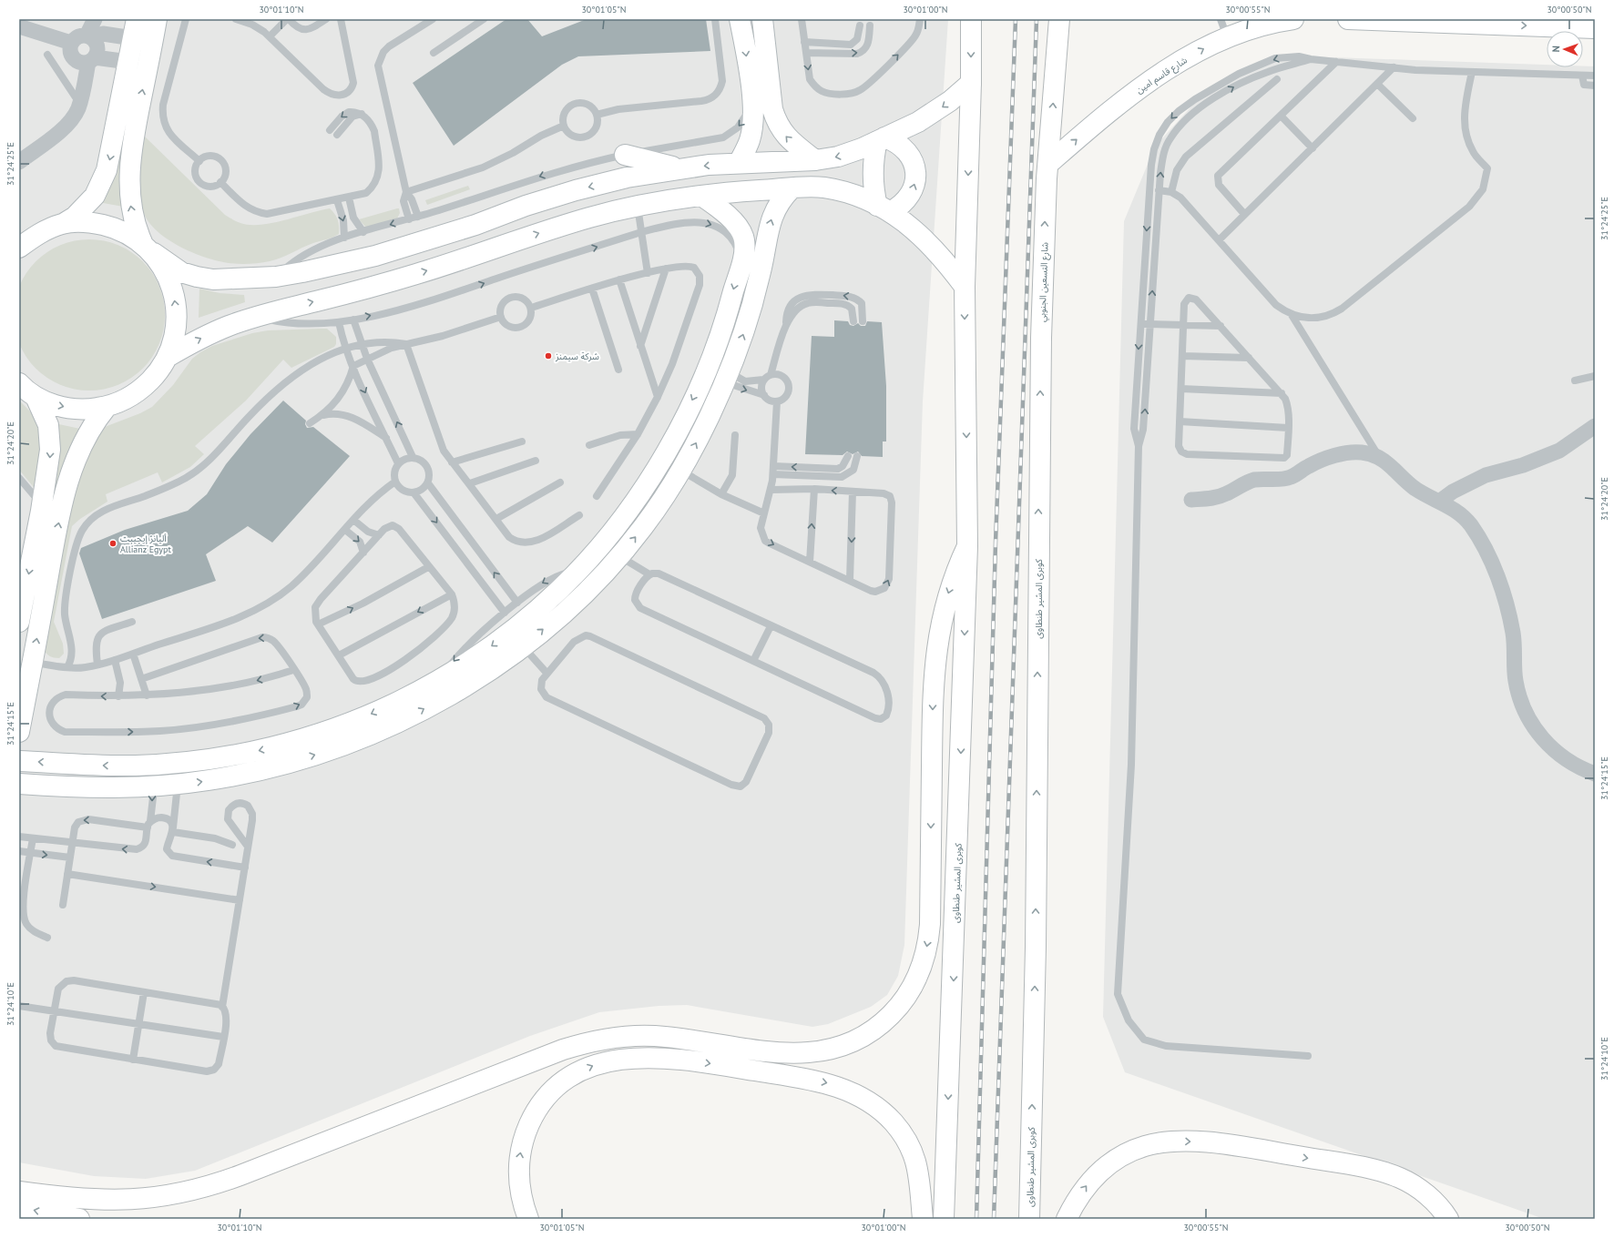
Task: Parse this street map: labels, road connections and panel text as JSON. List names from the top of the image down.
{
  "streets": {
    "main road": ["شارع قاسم امين", "شارع التسعين الجنوبي", "كوبرى المشير طنطاوى"]
  },
  "crossings": [
    ["شارع قاسم امين", "شارع التسعين الجنوبي"],
    ["شارع التسعين الجنوبي", "كوبرى المشير طنطاوى"]
  ],
  "one_way": ["شارع قاسم امين"],
  "places": ["شركة سيمنز", "أليانز إيجيبت Allianz Egypt"],
  "north": "left",
  "coordinates": [
    "30°01'10\"N",
    "30°01'05\"N",
    "30°01'00\"N",
    "30°00'55\"N",
    "30°00'50\"N",
    "31°24'25\"E",
    "31°24'20\"E",
    "31°24'15\"E",
    "31°24'10\"E"
  ]
}
